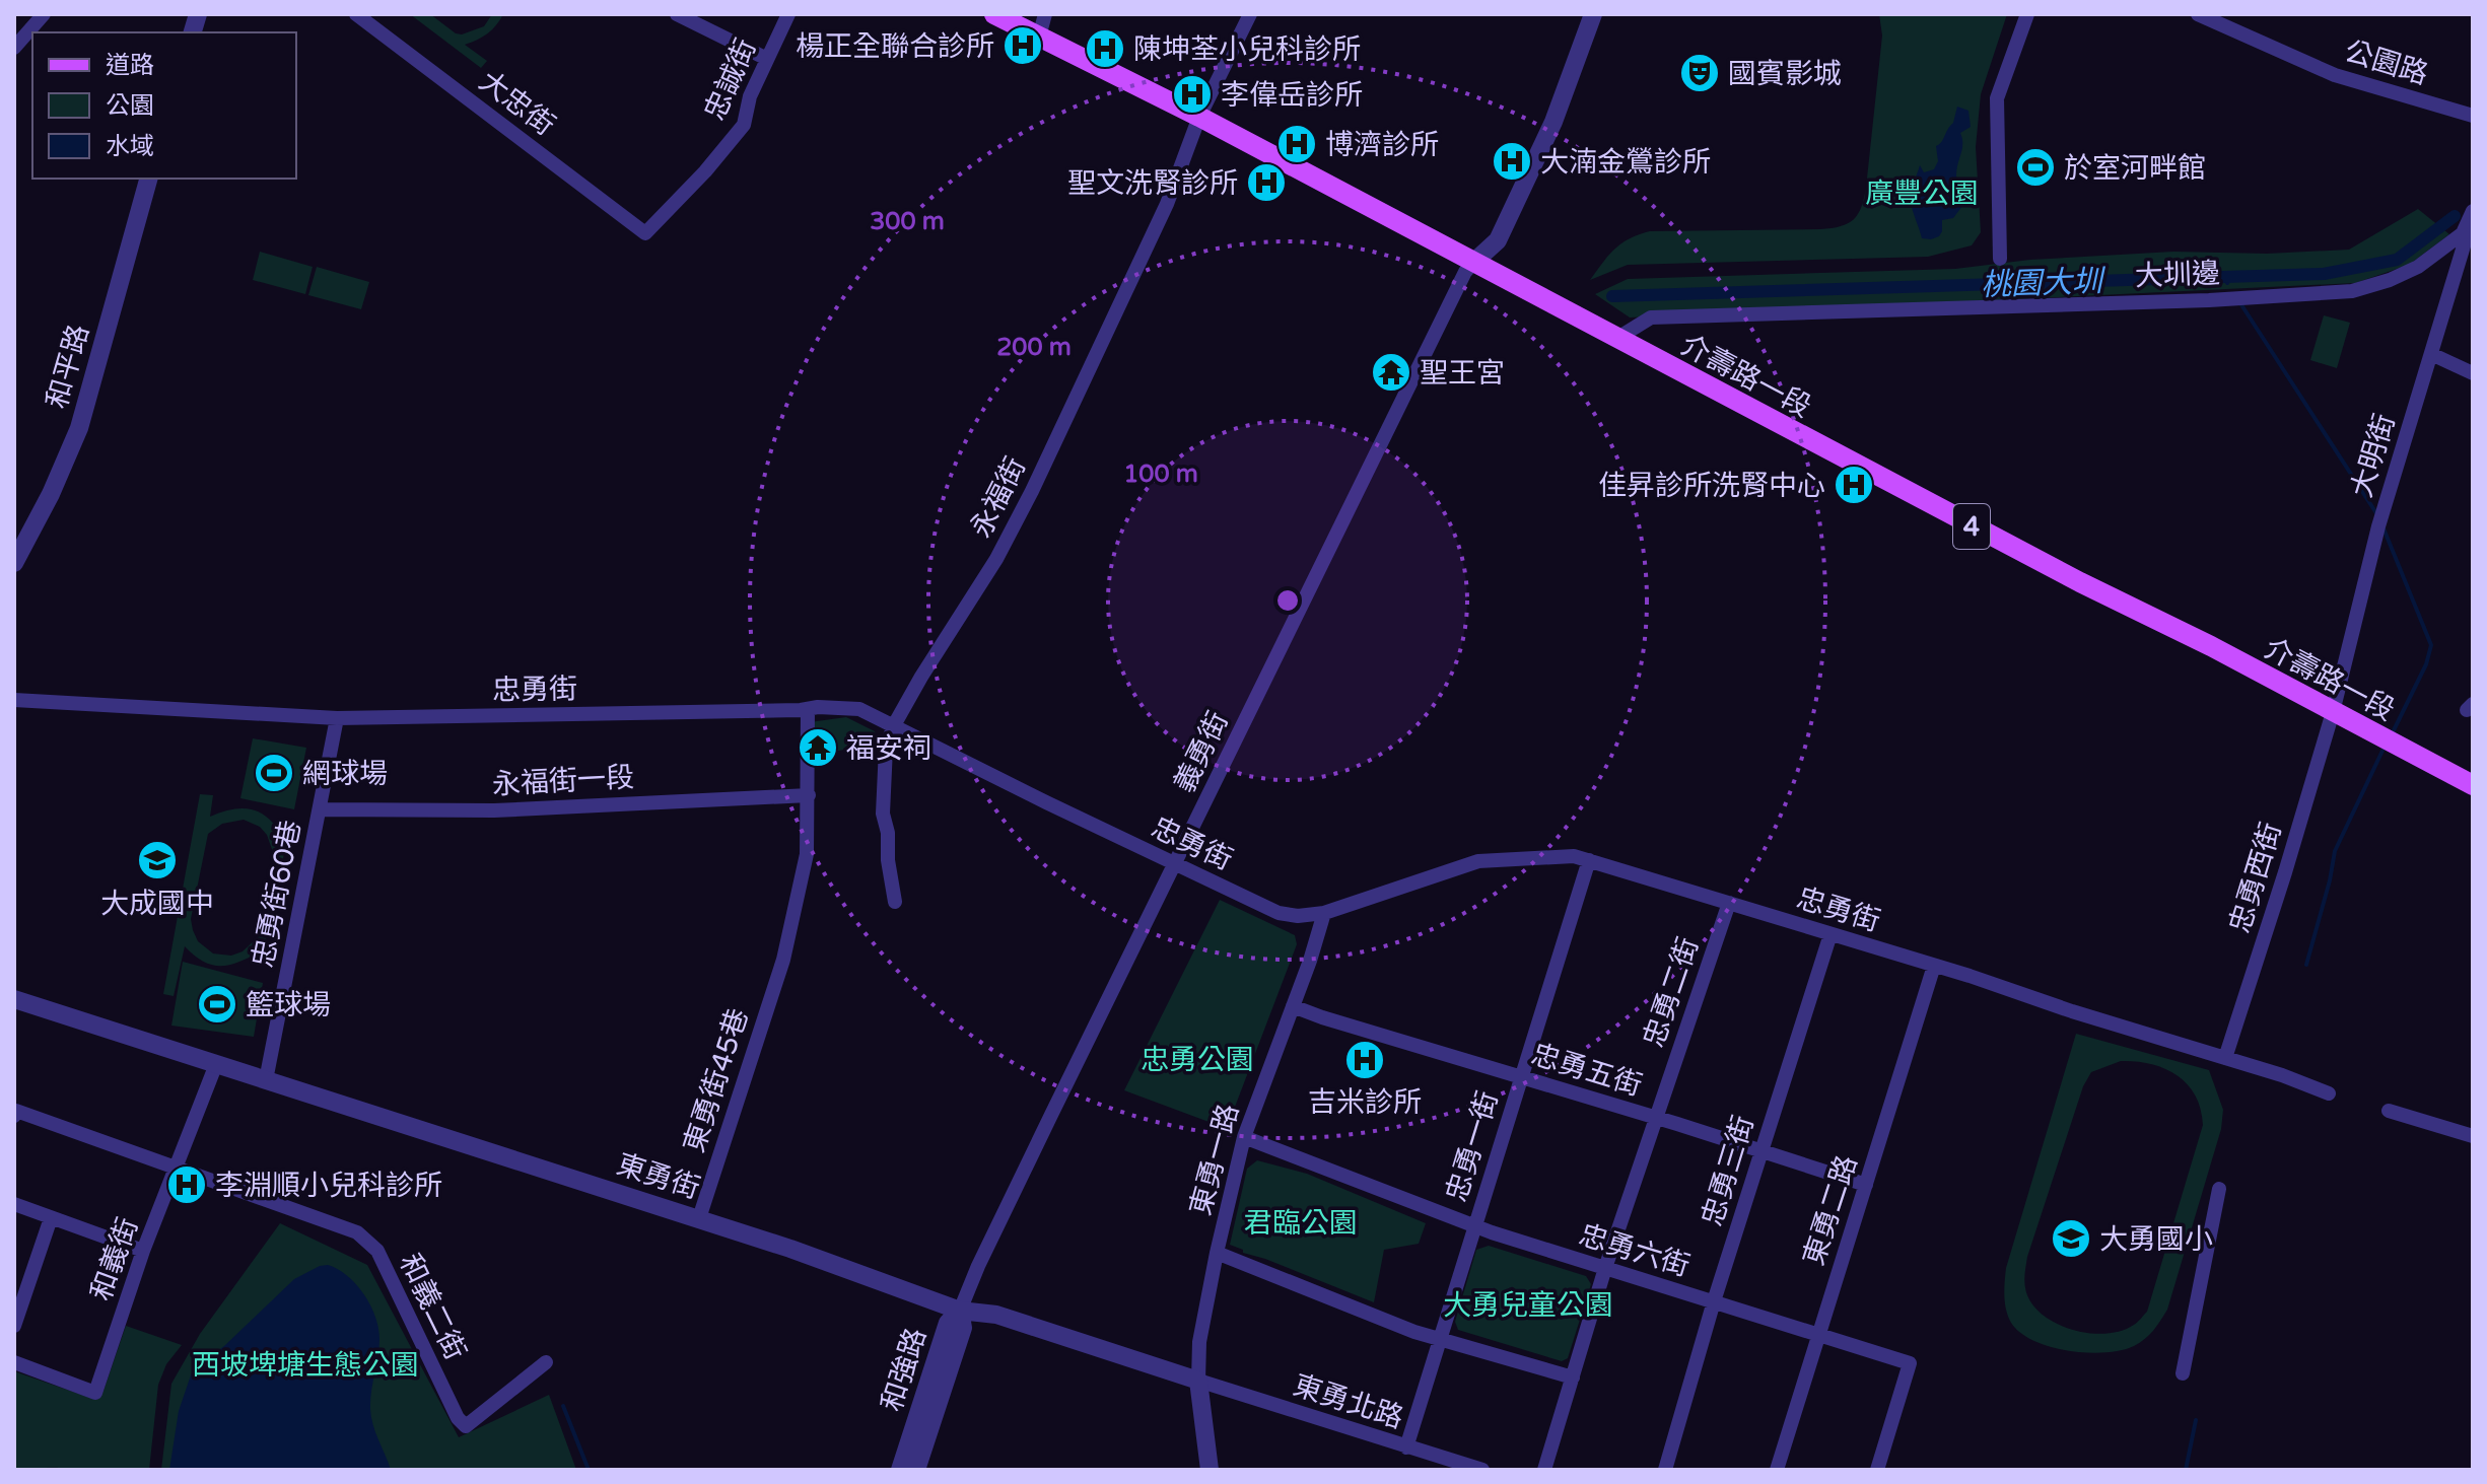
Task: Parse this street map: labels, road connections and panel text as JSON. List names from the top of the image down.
{
  "streets": {
    "main road": ["介壽路一段", "4"],
    "street": [
      "公園路",
      "忠誠街",
      "大忠街",
      "大圳邊",
      "和平路",
      "大明街",
      "永福街",
      "忠勇街",
      "義勇街",
      "永福街一段",
      "忠勇西街",
      "忠勇街60巷",
      "忠勇二街",
      "忠勇五街",
      "東勇街45巷",
      "忠勇一街",
      "東勇一路",
      "忠勇三街",
      "東勇街",
      "東勇二路",
      "忠勇六街",
      "和義街",
      "和義二街",
      "和強路",
      "東勇北路"
    ]
  },
  "crossings": [
    ["忠誠街", "大忠街"],
    ["大圳邊", "介壽路一段"],
    ["大圳邊", "大明街"],
    ["介壽路一段", "大明街"],
    ["介壽路一段", "永福街"],
    ["介壽路一段", "義勇街"],
    ["介壽路一段", "忠勇西街"],
    ["大明街", "忠勇西街"],
    ["永福街", "忠勇街"],
    ["忠勇街", "義勇街"],
    ["忠勇街", "忠勇西街"],
    ["忠勇街", "忠勇街60巷"],
    ["忠勇街", "忠勇二街"],
    ["忠勇街", "東勇街45巷"],
    ["忠勇街", "忠勇一街"],
    ["忠勇街", "東勇一路"],
    ["忠勇街", "忠勇三街"],
    ["忠勇街", "東勇二路"],
    ["義勇街", "東勇街"],
    ["義勇街", "和強路"],
    ["永福街一段", "忠勇街60巷"],
    ["永福街一段", "東勇街45巷"],
    ["忠勇街60巷", "東勇街"],
    ["忠勇二街", "忠勇五街"],
    ["忠勇二街", "忠勇六街"],
    ["忠勇五街", "忠勇一街"],
    ["忠勇五街", "東勇一路"],
    ["忠勇五街", "忠勇三街"],
    ["忠勇五街", "東勇二路"],
    ["東勇街45巷", "東勇街"],
    ["忠勇一街", "忠勇六街"],
    ["忠勇一街", "東勇北路"],
    ["東勇一路", "東勇街"],
    ["東勇一路", "忠勇六街"],
    ["東勇一路", "東勇北路"],
    ["忠勇三街", "忠勇六街"],
    ["東勇街", "和義街"],
    ["東勇街", "和強路"],
    ["東勇街", "東勇北路"],
    ["東勇二路", "忠勇六街"],
    ["和義街", "和義二街"]
  ],
  "water": ["桃園大圳"],
  "parks": [
    "廣豐公園",
    "忠勇公園",
    "君臨公園",
    "大勇兒童公園",
    "西坡埤塘生態公園"
  ],
  "places": {
    "hospital": [
      "楊正全聯合診所",
      "陳坤荃小兒科診所",
      "李偉岳診所",
      "博濟診所",
      "大湳金鶯診所",
      "聖文洗腎診所",
      "佳昇診所洗腎中心",
      "吉米診所",
      "李淵順小兒科診所"
    ],
    "theatre": ["國賓影城"],
    "sports": ["於室河畔館", "網球場", "籃球場"],
    "temple": ["聖王宮", "福安祠"],
    "school or university": ["大成國中", "大勇國小"]
  },
  "legend": ["道路", "公園", "水域"],
  "rings": ["300 m", "200 m", "100 m"]
}
